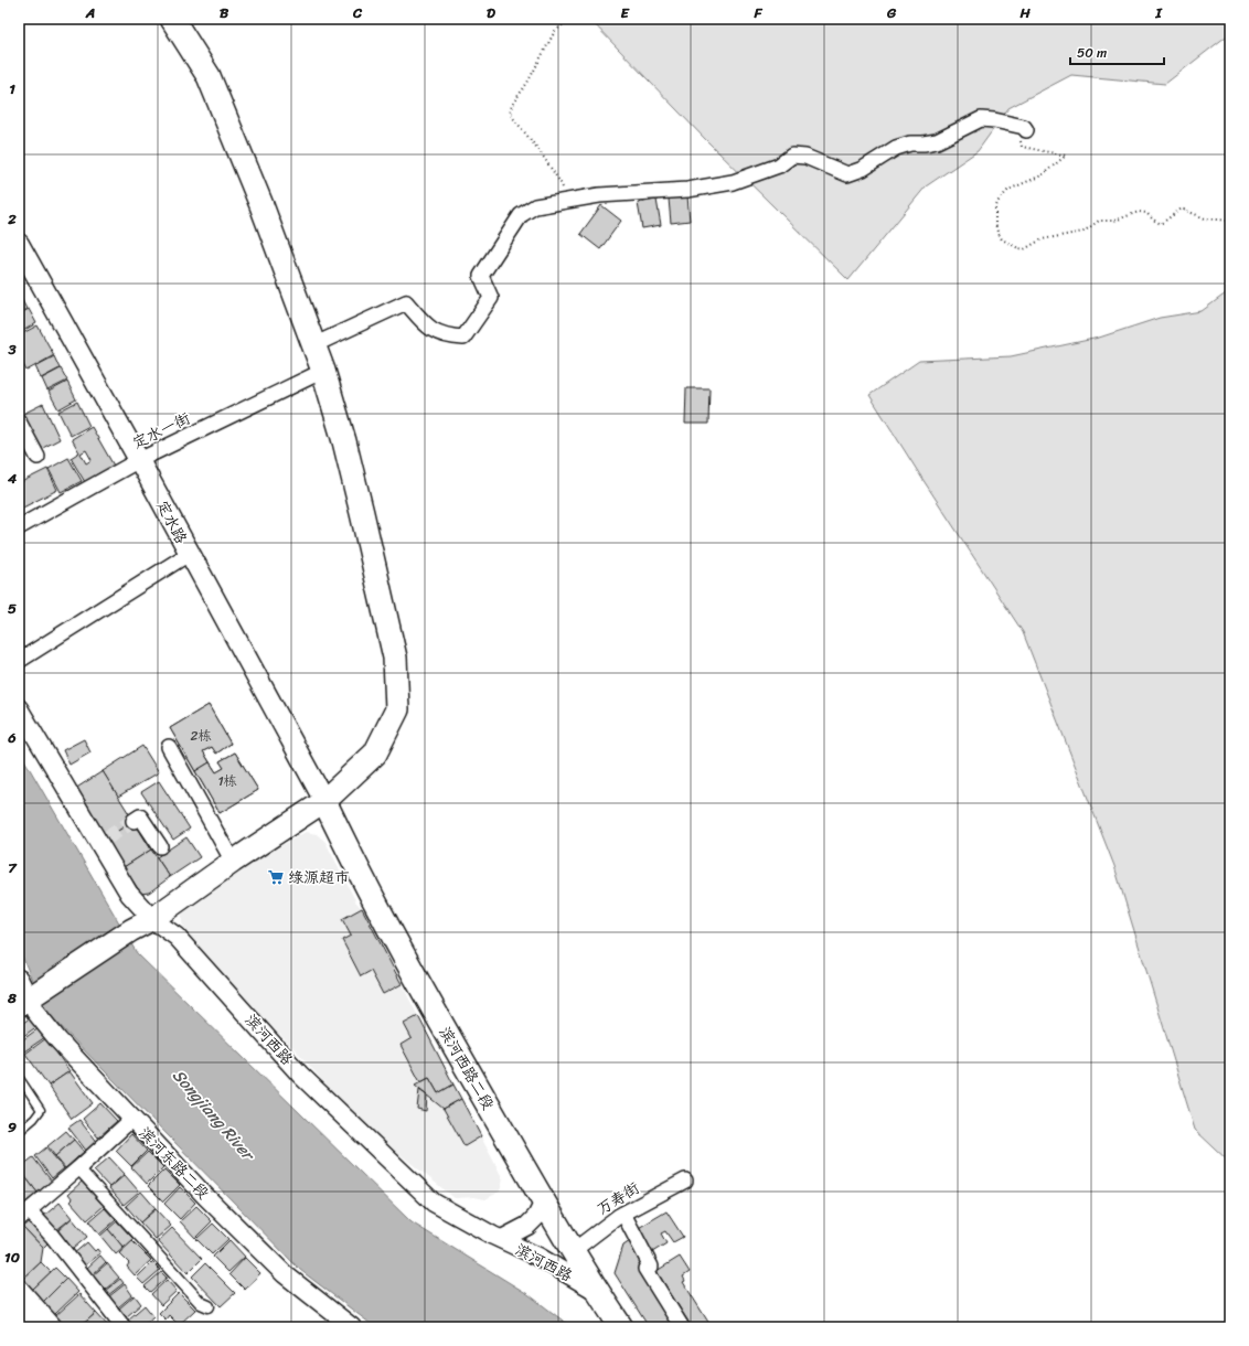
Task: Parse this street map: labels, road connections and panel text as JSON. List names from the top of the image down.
{
  "streets": {
    "highway": ["滨河西路二段"],
    "main road": ["定水路"],
    "street": [
      "定水一街",
      "滨河西路",
      "滨河东路二段",
      "万寿街"
    ]
  },
  "crossings": [
    ["定水一街", "定水路"],
    ["定水路", "滨河西路二段"],
    ["滨河西路", "滨河西路二段"],
    ["滨河西路二段", "万寿街"]
  ],
  "water": ["Songjiang River"],
  "places": {
    "supermarket": ["绿源超市"]
  },
  "house_numbers": ["2栋", "1栋"],
  "scale_bar": "50 m",
  "grid": {
    "columns": [
      "A",
      "B",
      "C",
      "D",
      "E",
      "F",
      "G",
      "H",
      "I"
    ],
    "rows": [
      "1",
      "2",
      "3",
      "4",
      "5",
      "6",
      "7",
      "8",
      "9",
      "10"
    ]
  }
}
